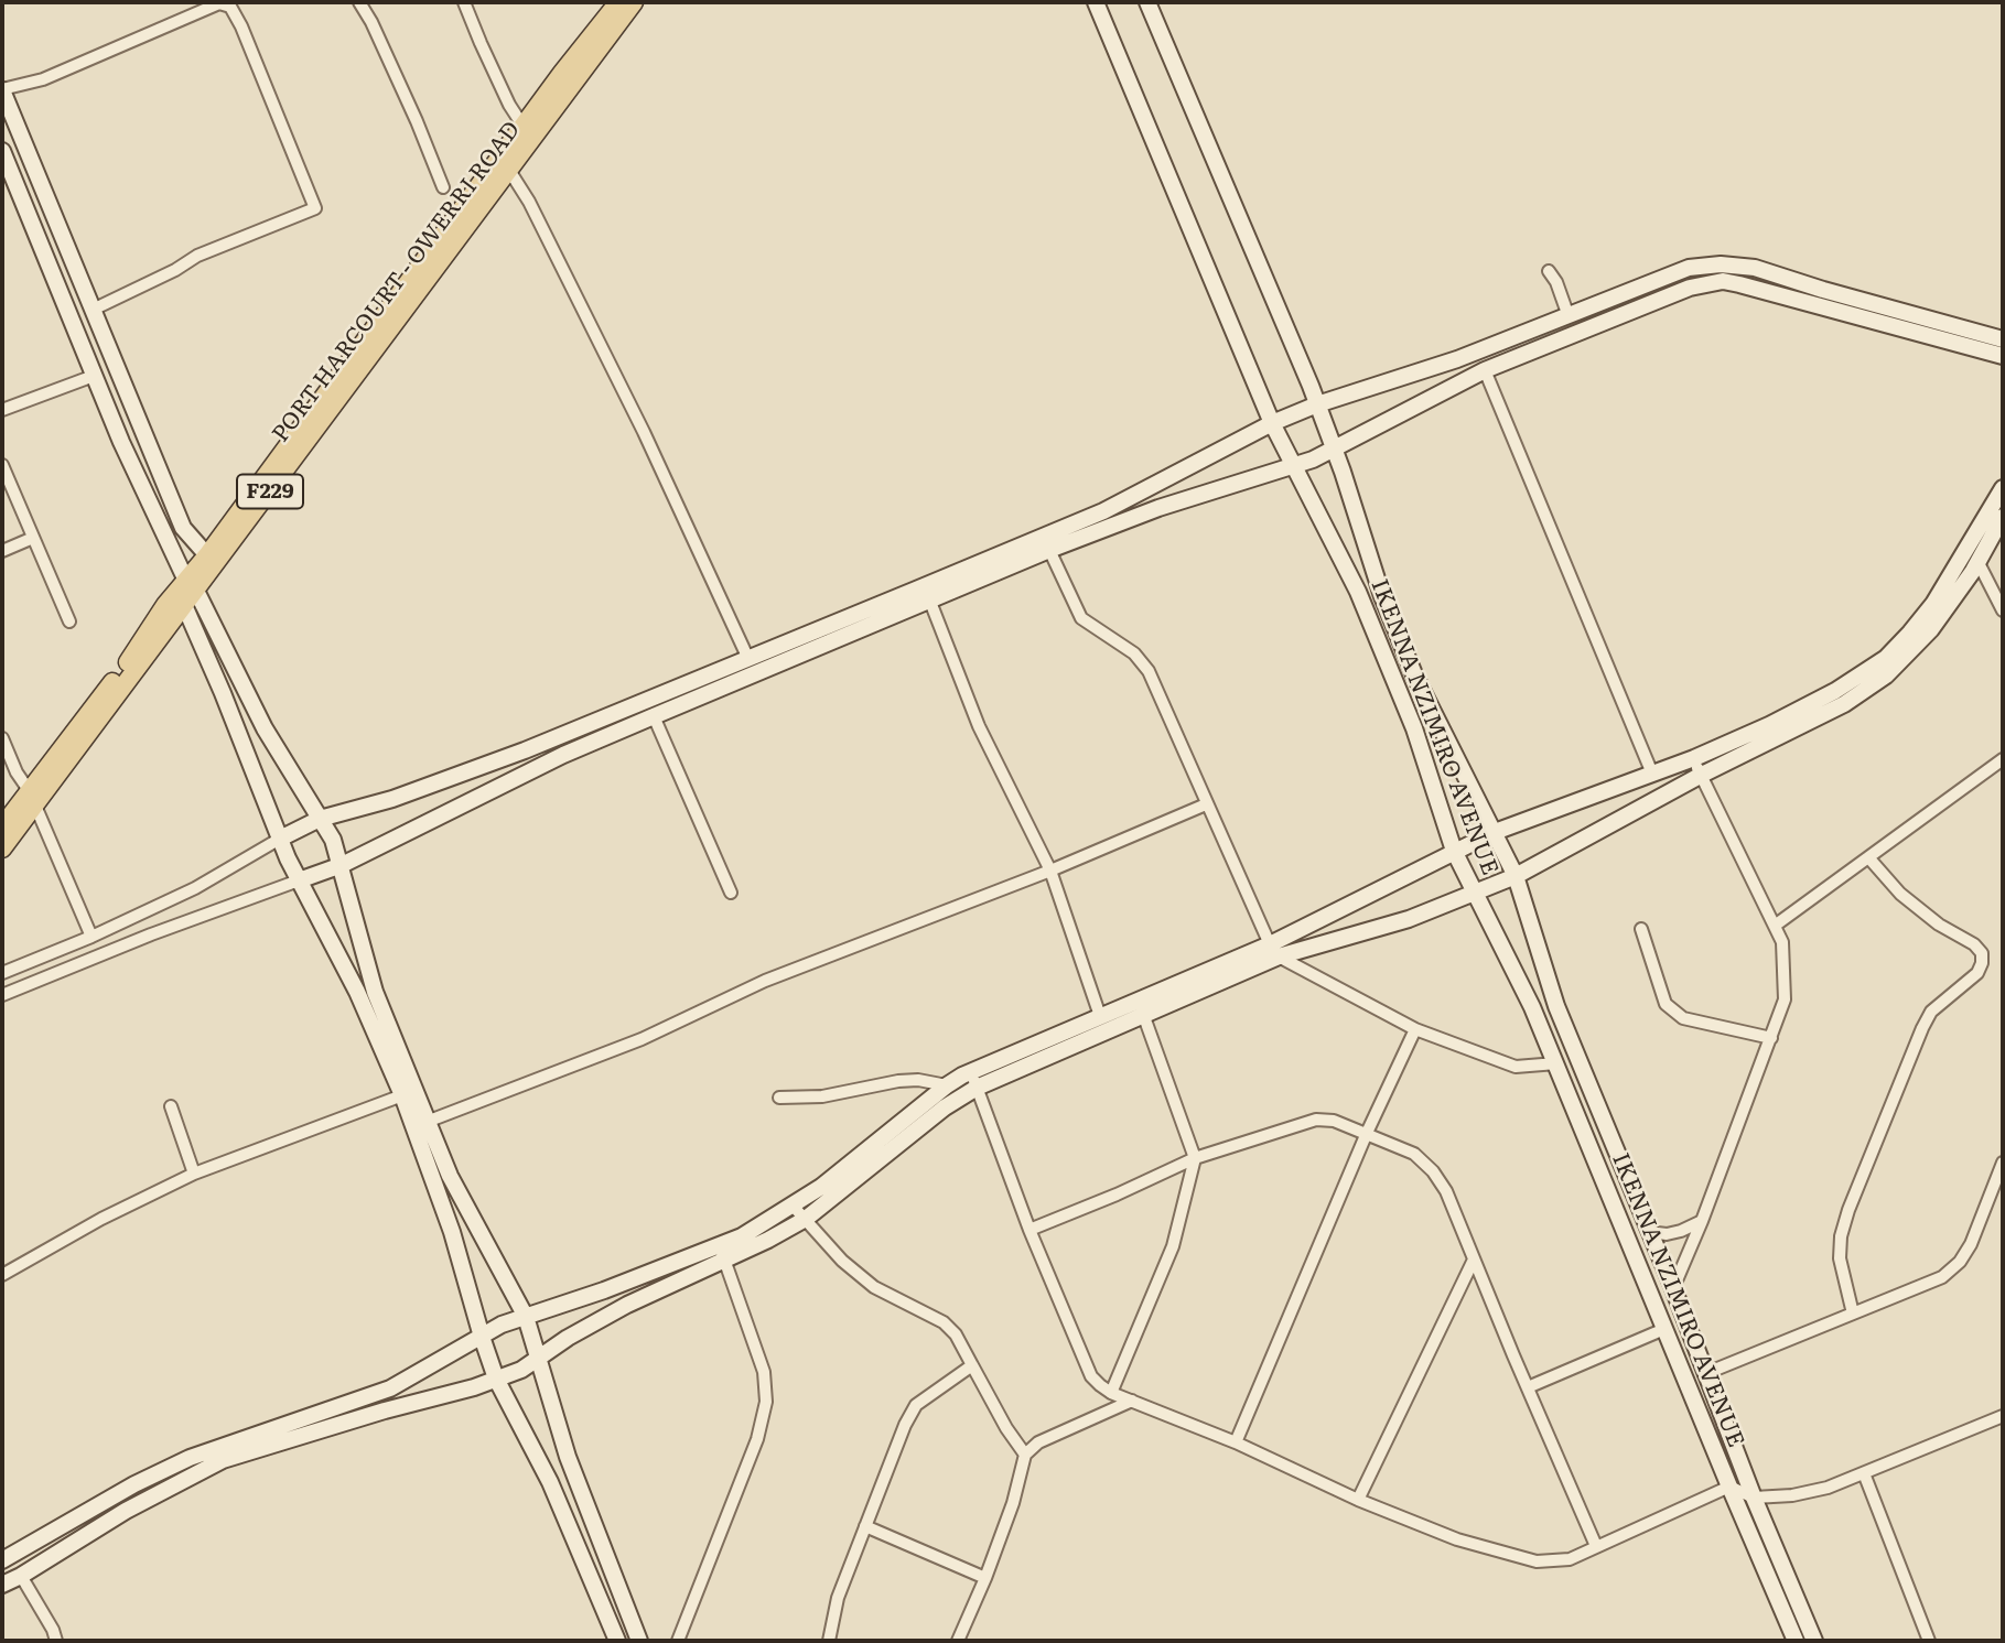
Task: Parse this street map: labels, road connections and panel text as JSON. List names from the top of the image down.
{
  "streets": {
    "main road": ["PORT HARCOURT - OWERRI ROAD", "F229"],
    "street": ["IKENNA NZIMIRO AVENUE"]
  }
}
